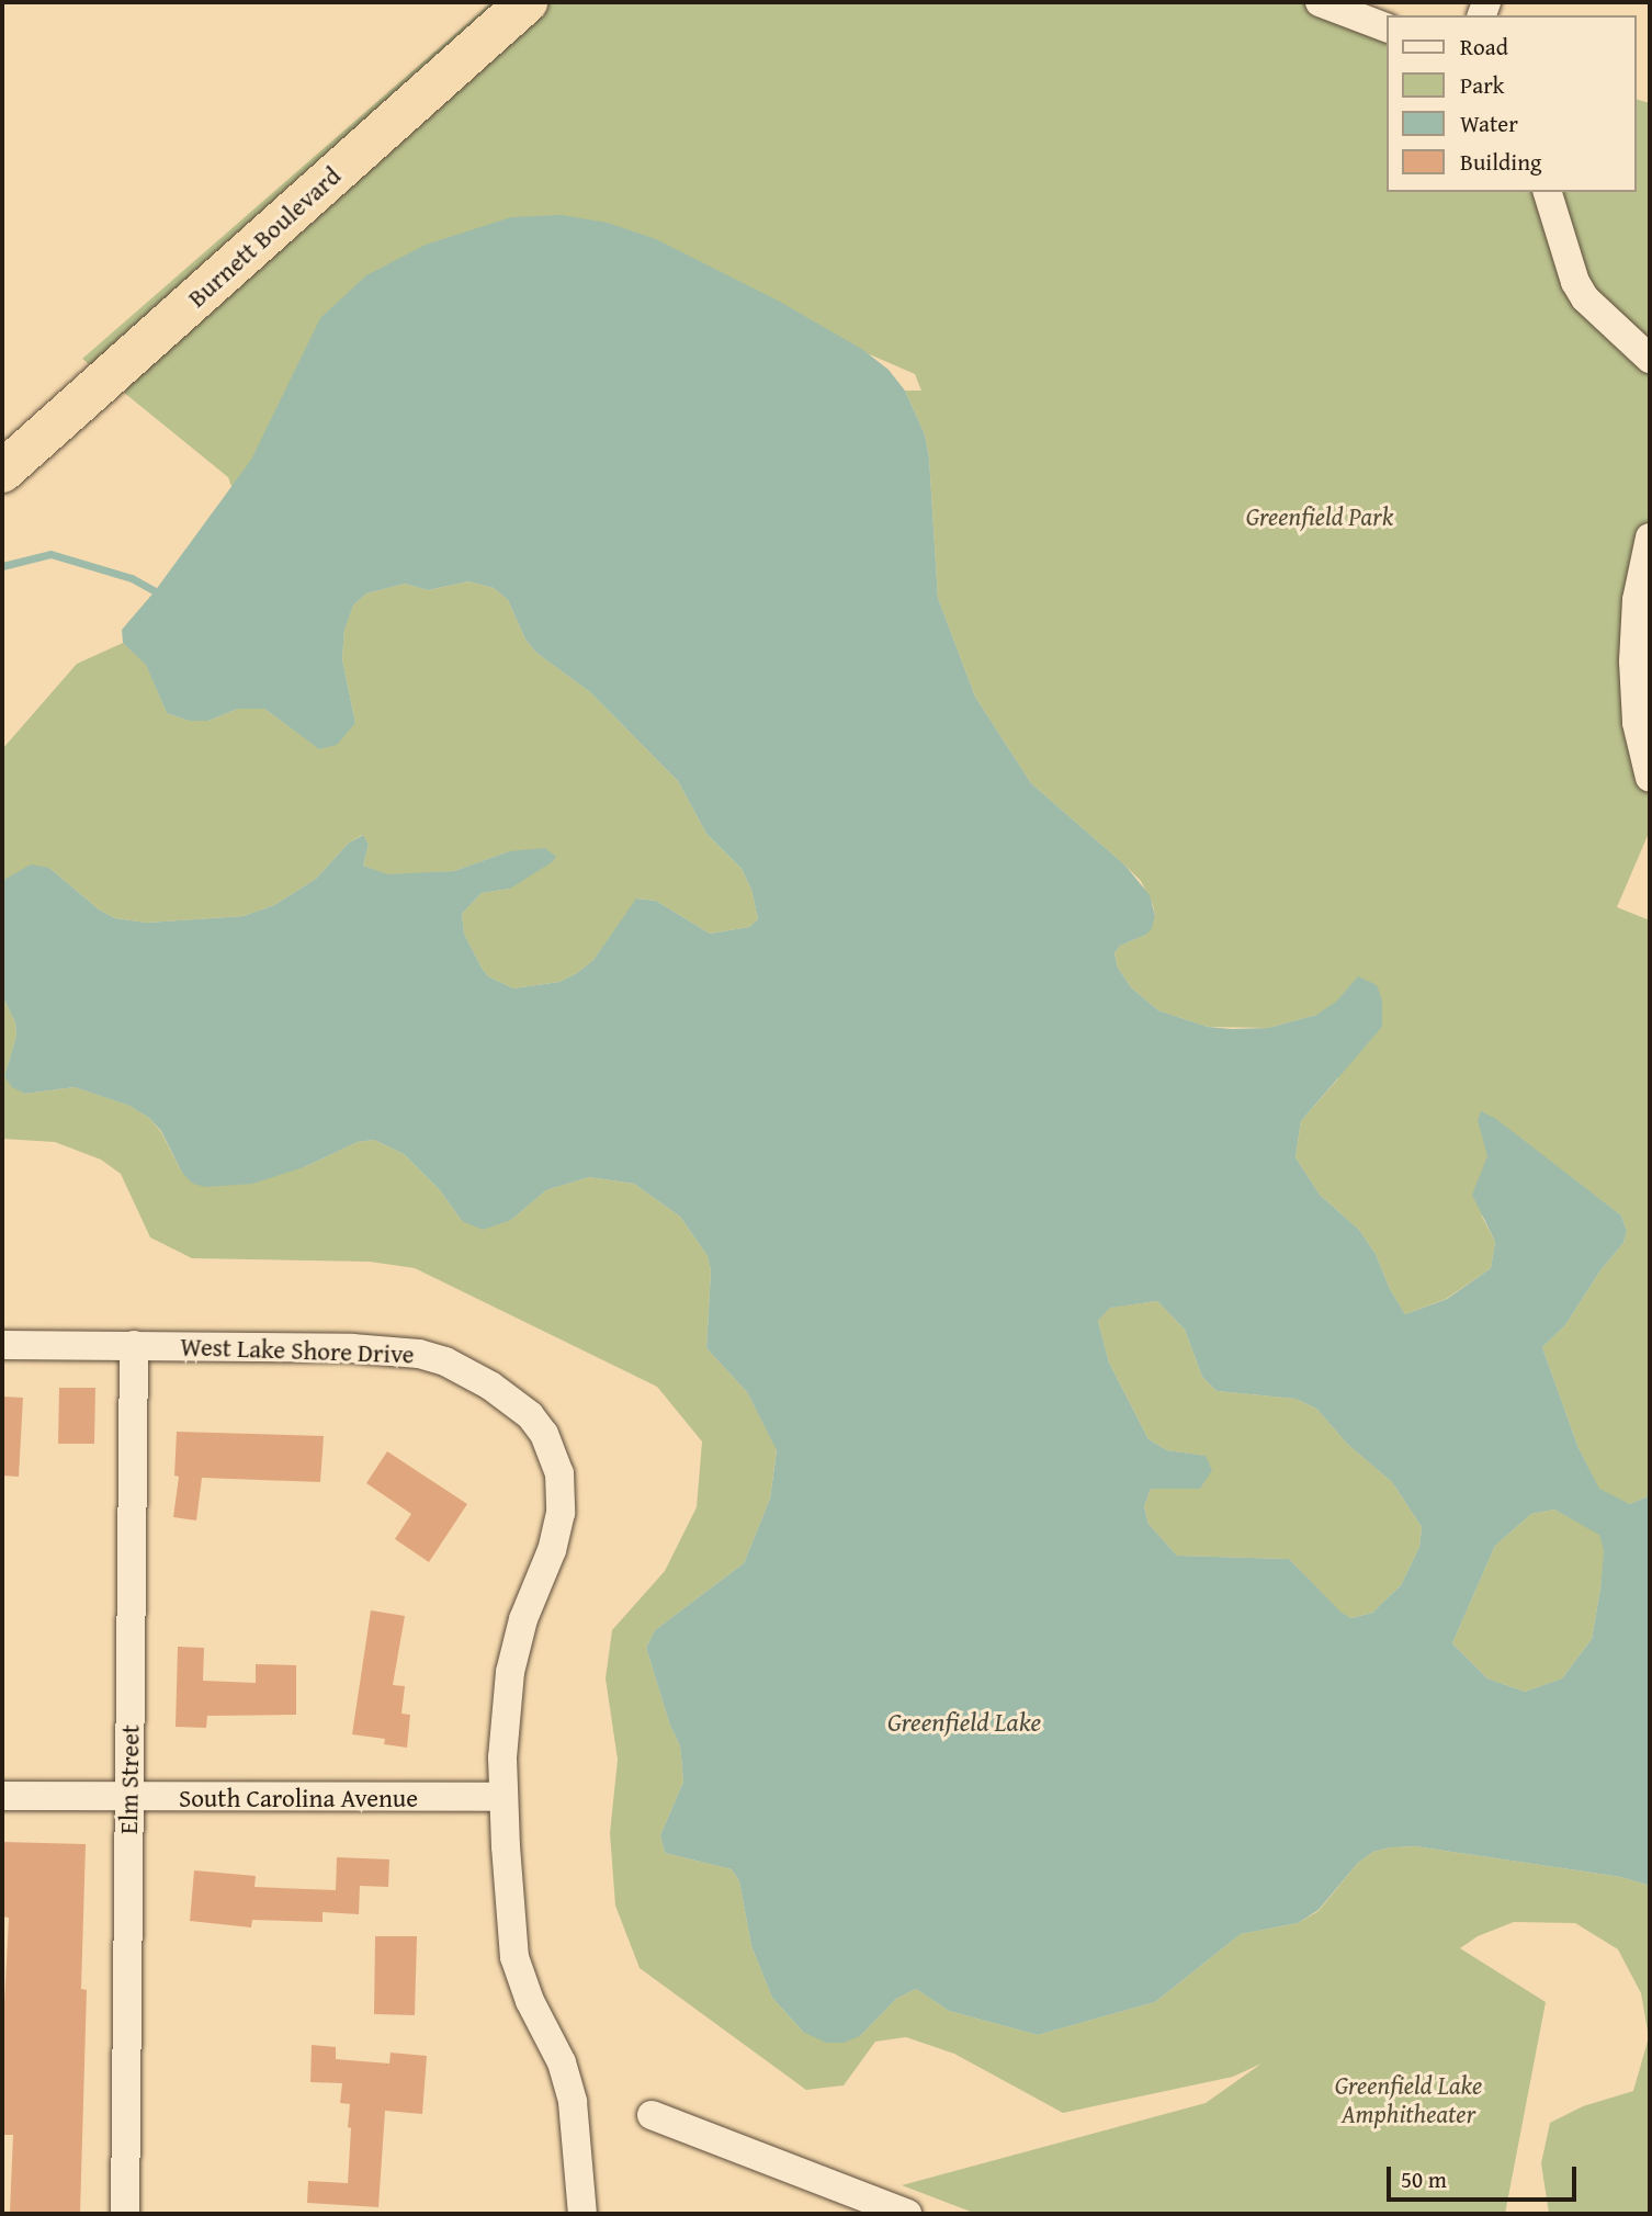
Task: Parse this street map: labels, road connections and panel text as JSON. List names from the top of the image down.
{
  "streets": {
    "highway": ["Burnett Boulevard"],
    "street": ["West Lake Shore Drive", "Elm Street", "South Carolina Avenue"]
  },
  "crossings": [
    ["West Lake Shore Drive", "Elm Street"],
    ["West Lake Shore Drive", "South Carolina Avenue"],
    ["Elm Street", "South Carolina Avenue"]
  ],
  "water": ["Greenfield Lake"],
  "parks": ["Greenfield Park", "Greenfield Lake Amphitheater"],
  "legend": [
    "Road",
    "Park",
    "Water",
    "Building"
  ],
  "scale_bar": "50 m"
}
